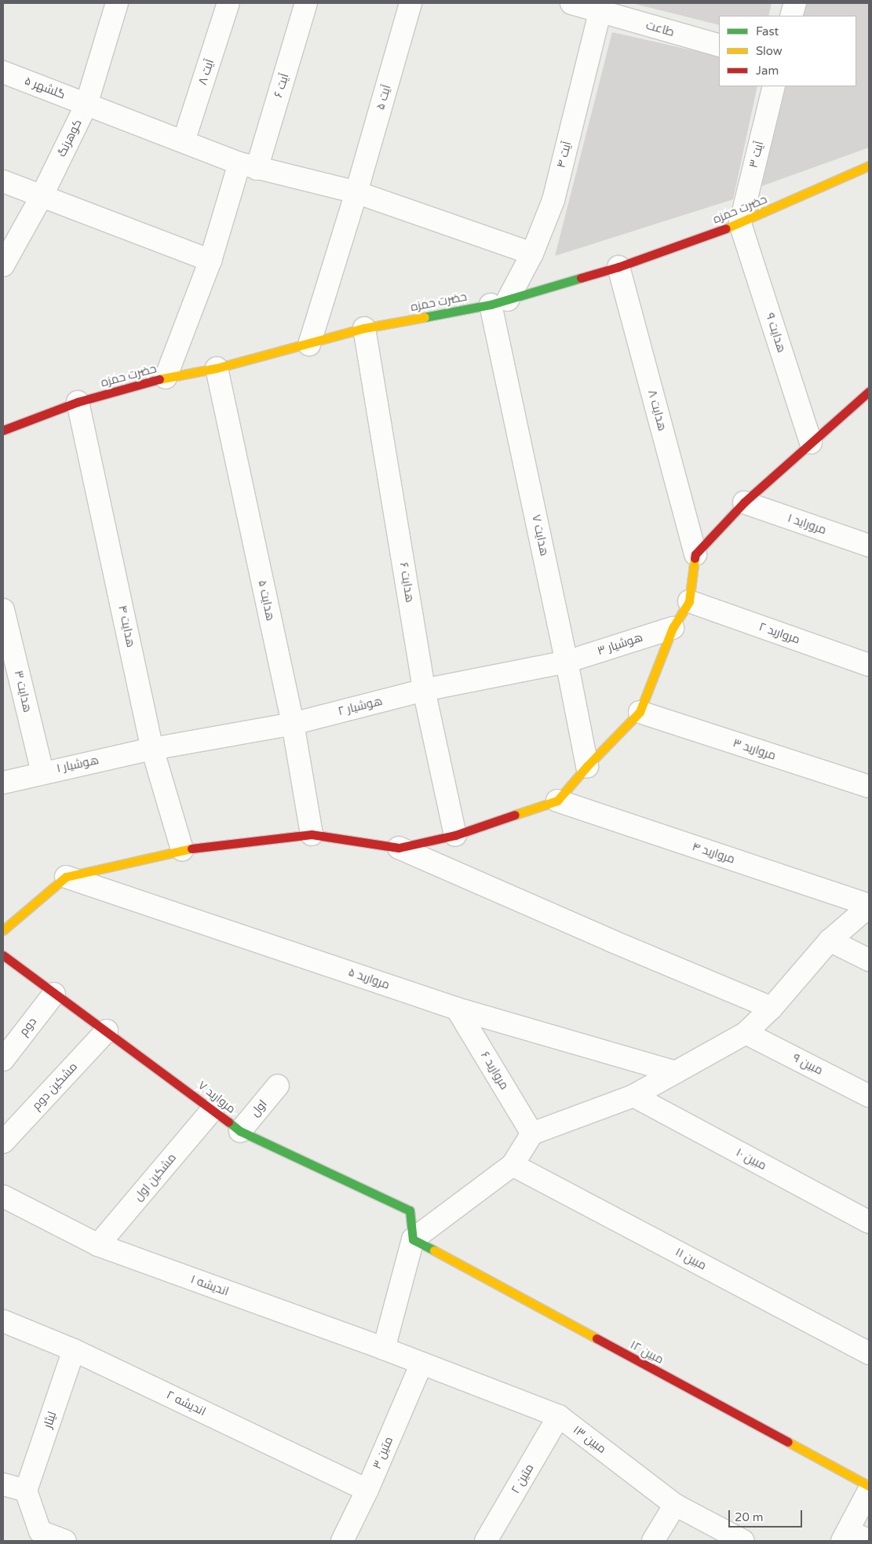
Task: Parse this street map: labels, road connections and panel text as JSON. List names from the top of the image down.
{
  "streets": {
    "street": [
      "طاعت",
      "آیت ۸",
      "آیت ۶",
      "گلشهر ۵",
      "آیت ۵",
      "کوهرنگ",
      "آیت ۴",
      "آیت ۳",
      "حضرت حمزه",
      "هدایت ۹",
      "هدایت ۸",
      "مروراید ۱",
      "هدایت ۷",
      "هدایت ۶",
      "هدایت ۵",
      "هدایت ۴",
      "مروارید ۲",
      "هوشیار ۳",
      "هدایت ۳",
      "هوشیار ۲",
      "مروارید ۳",
      "هوشیار ۱",
      "مروارید ۴",
      "مروارید ۵",
      "دوم",
      "مبین ۹",
      "مروارید ۶",
      "مشکین دوم",
      "مروارید ۷",
      "اول",
      "مبین ۱۰",
      "مشکین اول",
      "مبین ۱۱",
      "اندیشه ۱",
      "مبین ۱۲",
      "اندیشه ۲",
      "لیثار",
      "مبین ۱۳",
      "متین ۳",
      "متین ۲"
    ]
  },
  "crossings": [
    ["طاعت", "آیت ۴"],
    ["آیت ۸", "گلشهر ۵"],
    ["آیت ۶", "گلشهر ۵"],
    ["آیت ۶", "حضرت حمزه"],
    ["گلشهر ۵", "آیت ۵"],
    ["گلشهر ۵", "کوهرنگ"],
    ["گلشهر ۵", "آیت ۴"],
    ["آیت ۵", "حضرت حمزه"],
    ["آیت ۴", "حضرت حمزه"],
    ["آیت ۴", "هدایت ۷"],
    ["آیت ۳", "حضرت حمزه"],
    ["آیت ۳", "هدایت ۹"],
    ["حضرت حمزه", "هدایت ۹"],
    ["حضرت حمزه", "هدایت ۸"],
    ["حضرت حمزه", "هدایت ۷"],
    ["حضرت حمزه", "هدایت ۶"],
    ["حضرت حمزه", "هدایت ۵"],
    ["حضرت حمزه", "هدایت ۴"],
    ["هدایت ۷", "هوشیار ۳"],
    ["هدایت ۷", "هوشیار ۲"],
    ["هدایت ۶", "هوشیار ۲"],
    ["هدایت ۵", "هوشیار ۲"],
    ["هدایت ۴", "هوشیار ۲"],
    ["هدایت ۴", "هوشیار ۱"],
    ["هوشیار ۳", "هوشیار ۲"],
    ["هدایت ۳", "هوشیار ۱"],
    ["هوشیار ۲", "هوشیار ۱"],
    ["مروارید ۵", "مروارید ۶"],
    ["دوم", "مروارید ۷"],
    ["مشکین دوم", "مروارید ۷"],
    ["مروارید ۷", "اول"],
    ["مروارید ۷", "مشکین اول"],
    ["مروارید ۷", "مبین ۱۲"],
    ["مشکین اول", "اندیشه ۱"],
    ["اندیشه ۱", "مبین ۱۳"],
    ["اندیشه ۱", "متین ۳"],
    ["اندیشه ۲", "لیثار"],
    ["اندیشه ۲", "متین ۳"],
    ["مبین ۱۳", "متین ۳"],
    ["مبین ۱۳", "متین ۲"]
  ],
  "legend": ["Fast", "Slow", "Jam"],
  "scale_bar": "20 m"
}
